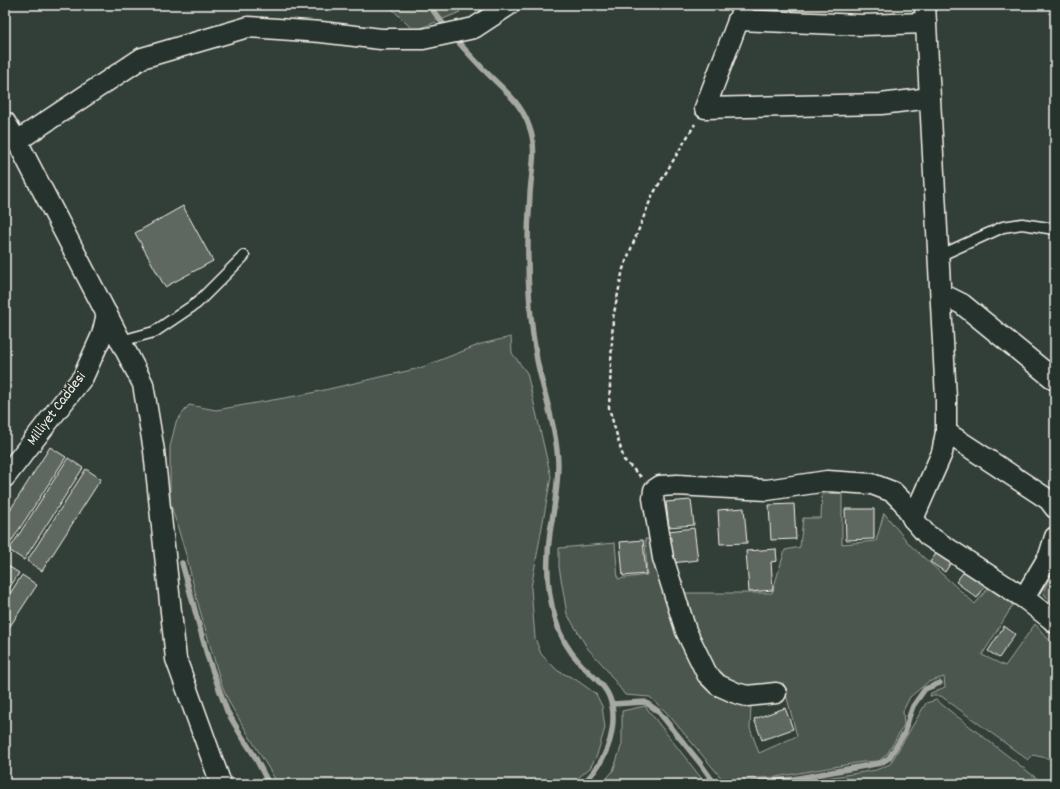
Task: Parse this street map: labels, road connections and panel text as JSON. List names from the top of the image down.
{
  "streets": {
    "street": ["Milliyet Caddesi"]
  }
}
